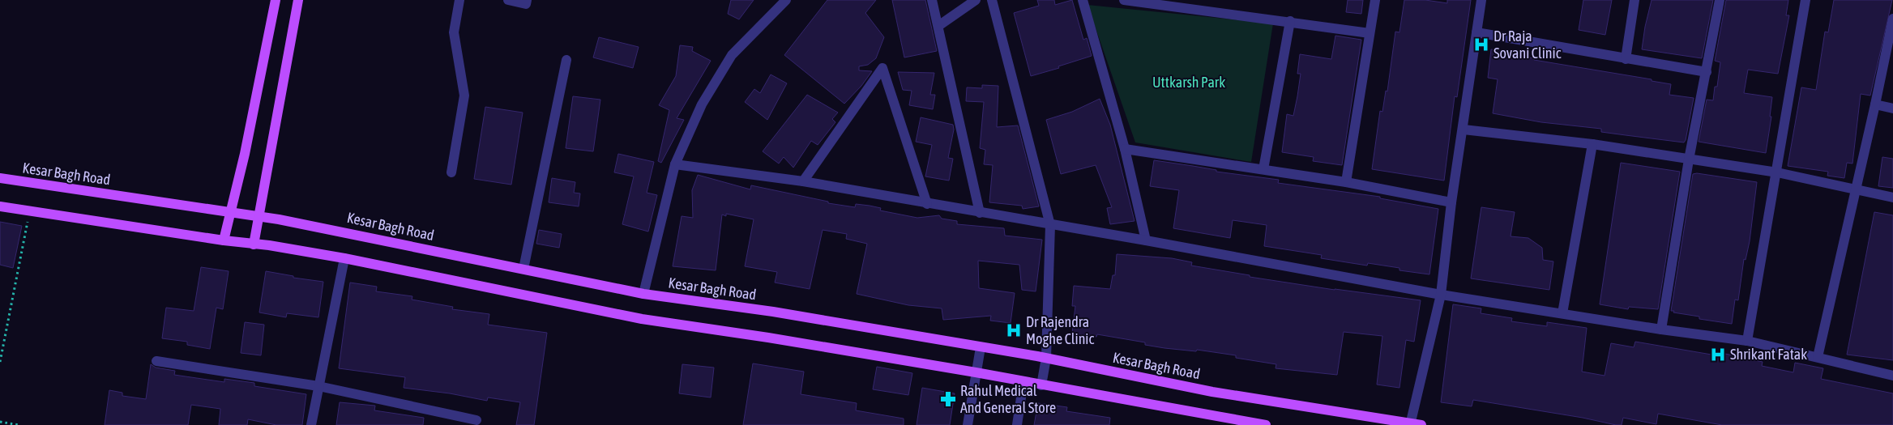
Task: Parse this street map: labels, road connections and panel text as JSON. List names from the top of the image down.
{
  "streets": {
    "main road": ["Kesar Bagh Road"]
  },
  "parks": ["Uttkarsh Park"],
  "places": {
    "hospital": ["Dr Raja Sovani Clinic", "Dr Rajendra Moghe Clinic", "Shrikant Fatak"],
    "pharmacy": ["Rahul Medical And General Store"]
  }
}
